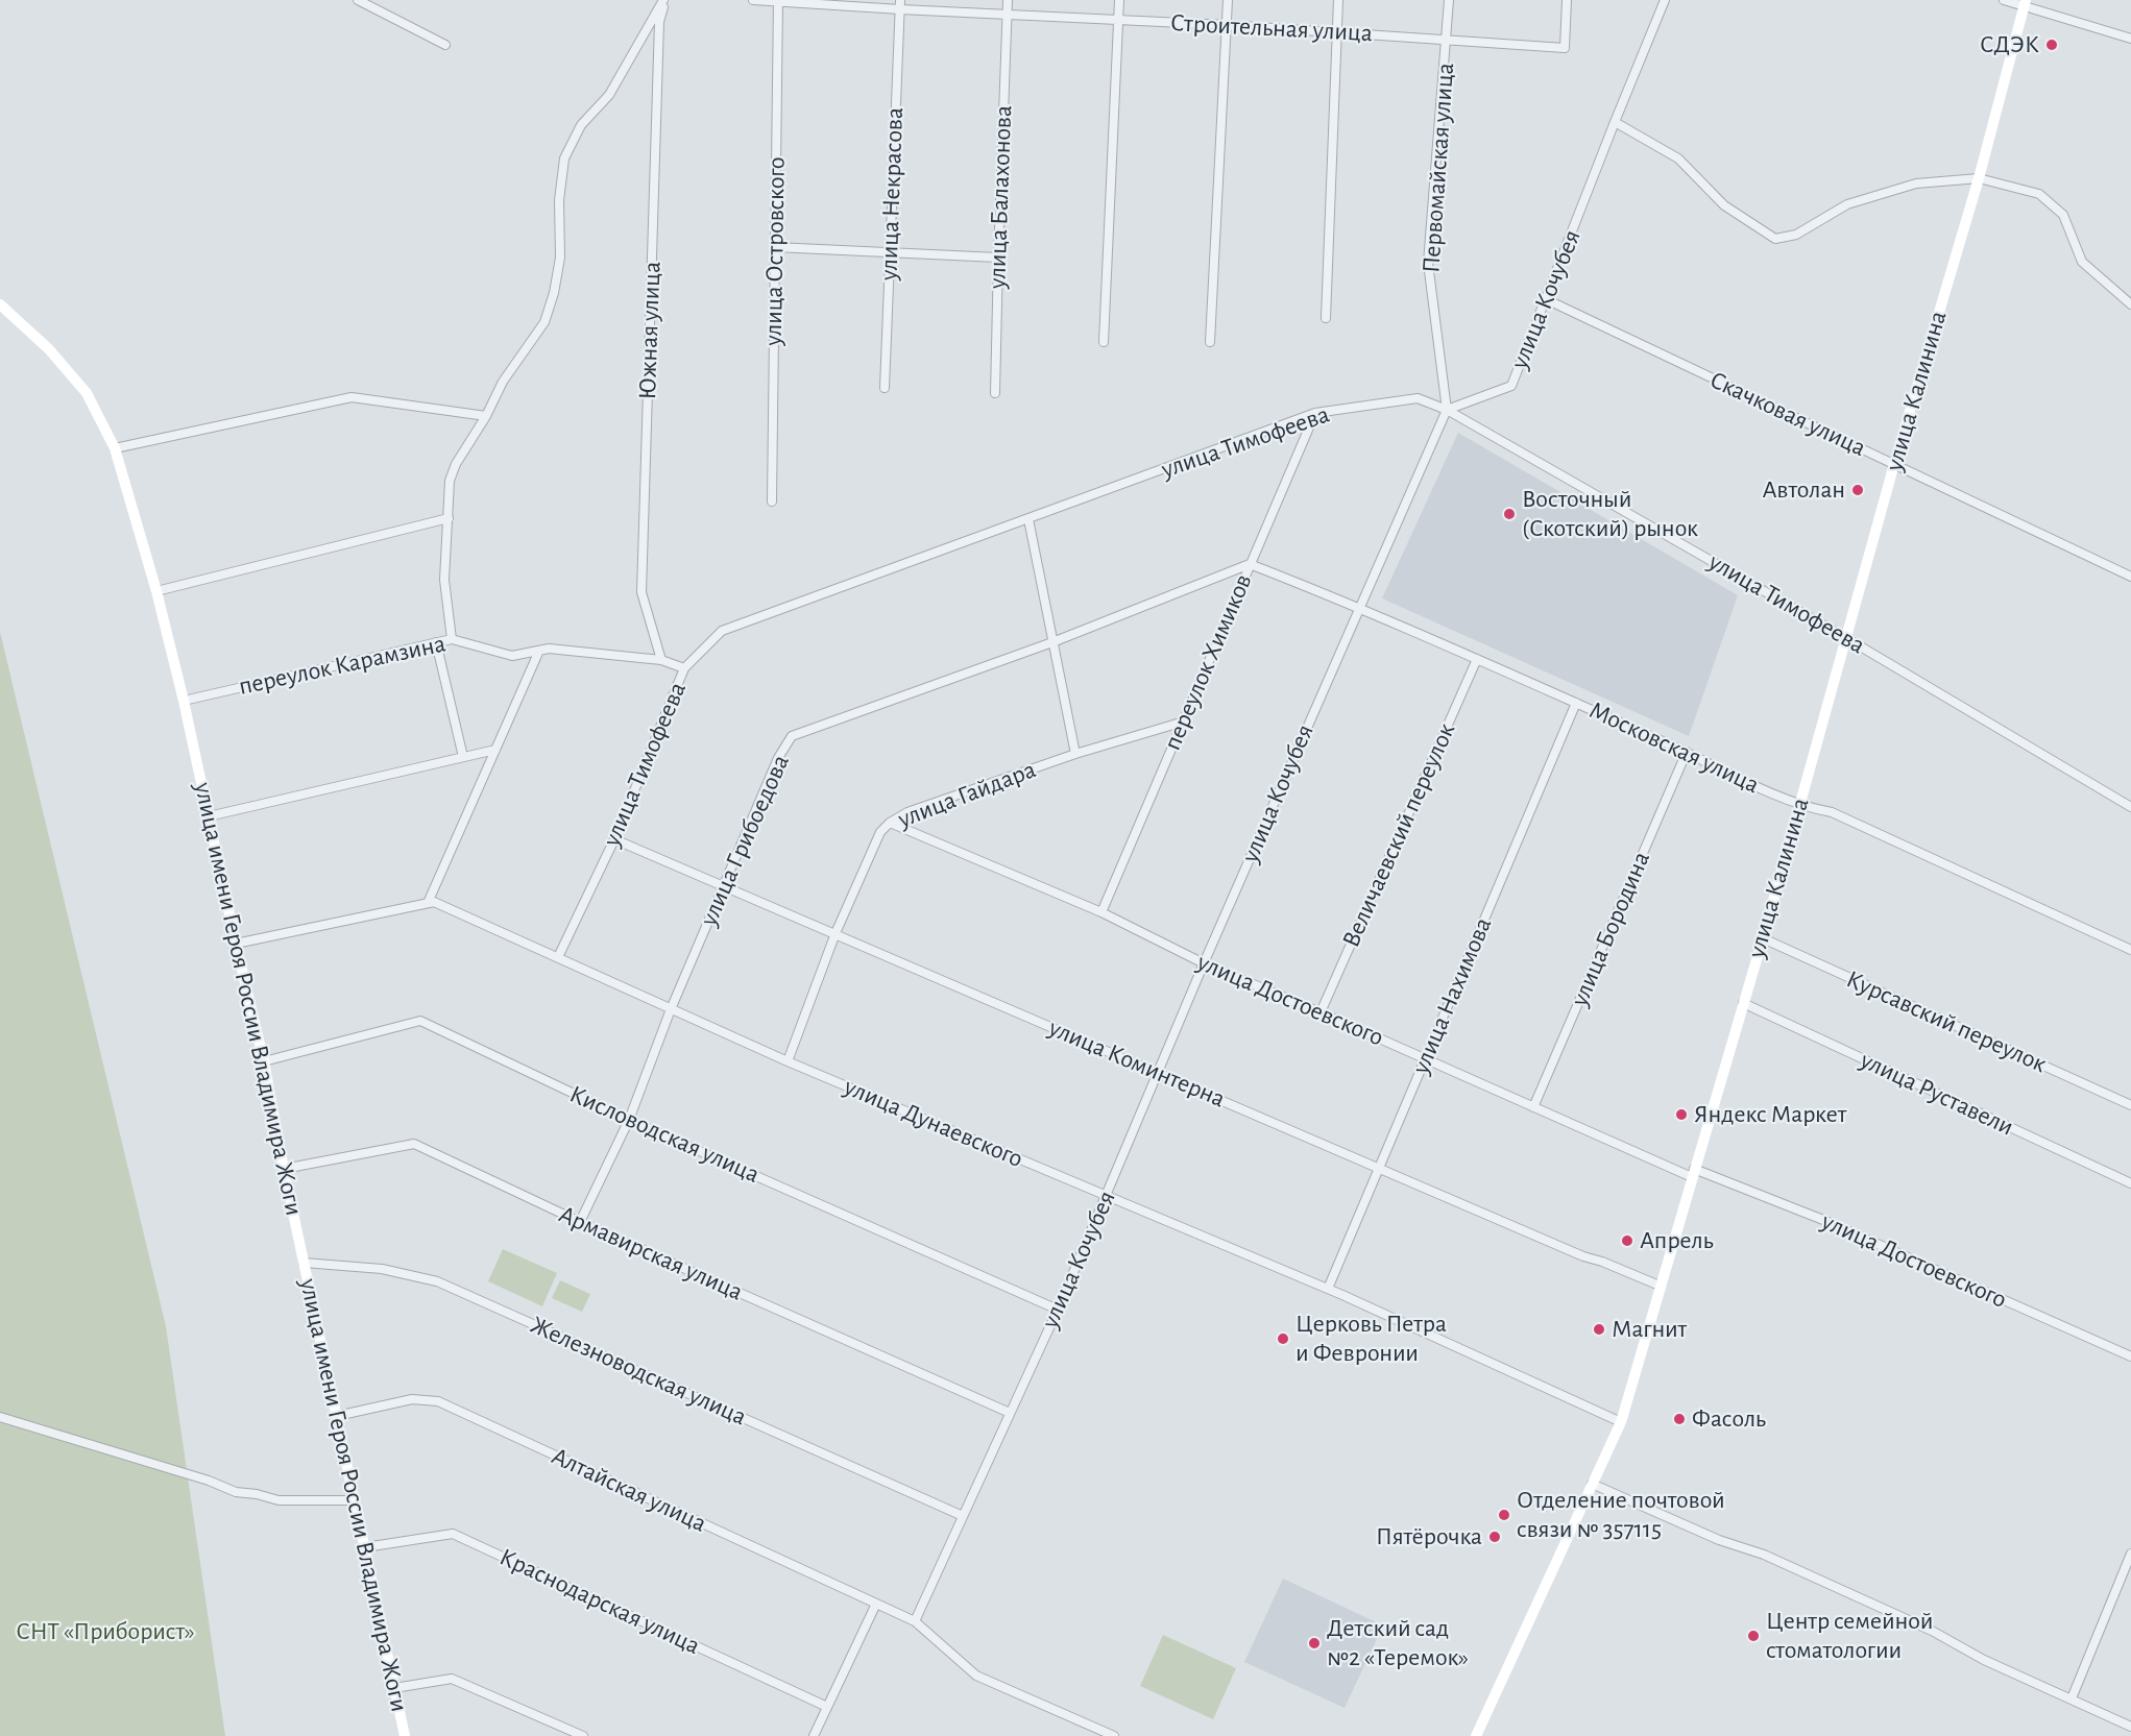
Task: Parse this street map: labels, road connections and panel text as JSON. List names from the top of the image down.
{
  "streets": {
    "main road": ["улица Калинина", "улица имени Героя России Владимира Жоги"],
    "street": [
      "Строительная улица",
      "Первомайская улица",
      "улица Некрасова",
      "улица Балахонова",
      "улица Островского",
      "улица Кочубея",
      "Южная улица",
      "Скачковая улица",
      "улица Тимофеева",
      "переулок Химиков",
      "переулок Карамзина",
      "Московская улица",
      "улица Гайдара",
      "Величаевский переулок",
      "улица Грибоедова",
      "улица Бородина",
      "улица Нахимова",
      "улица Достоевского",
      "Курсавский переулок",
      "улица Коминтерна",
      "улица Руставели",
      "улица Дунаевского",
      "Кисловодская улица",
      "Армавирская улица",
      "Железноводская улица",
      "Алтайская улица",
      "Краснодарская улица"
    ]
  },
  "crossings": [
    ["Строительная улица", "Первомайская улица"],
    ["Строительная улица", "улица Некрасова"],
    ["Строительная улица", "улица Балахонова"],
    ["Строительная улица", "улица Островского"],
    ["Первомайская улица", "улица Кочубея"],
    ["Первомайская улица", "улица Тимофеева"],
    ["улица Кочубея", "Скачковая улица"],
    ["улица Кочубея", "улица Тимофеева"],
    ["улица Кочубея", "Московская улица"],
    ["улица Кочубея", "улица Достоевского"],
    ["улица Кочубея", "улица Коминтерна"],
    ["улица Кочубея", "улица Дунаевского"],
    ["улица Кочубея", "Кисловодская улица"],
    ["улица Кочубея", "Армавирская улица"],
    ["улица Кочубея", "Железноводская улица"],
    ["улица Кочубея", "Алтайская улица"],
    ["Южная улица", "переулок Карамзина"],
    ["улица Калинина", "Скачковая улица"],
    ["улица Калинина", "улица Тимофеева"],
    ["улица Калинина", "Московская улица"],
    ["улица Калинина", "улица Достоевского"],
    ["улица Калинина", "Курсавский переулок"],
    ["улица Калинина", "улица Коминтерна"],
    ["улица Калинина", "улица Руставели"],
    ["улица Калинина", "улица Дунаевского"],
    ["улица Тимофеева", "переулок Химиков"],
    ["улица Тимофеева", "переулок Карамзина"],
    ["улица Тимофеева", "улица Коминтерна"],
    ["улица Тимофеева", "улица Дунаевского"],
    ["переулок Химиков", "Московская улица"],
    ["переулок Химиков", "улица Гайдара"],
    ["переулок Химиков", "улица Грибоедова"],
    ["переулок Химиков", "улица Достоевского"],
    ["переулок Карамзина", "улица имени Героя России Владимира Жоги"],
    ["Московская улица", "Величаевский переулок"],
    ["Московская улица", "улица Грибоедова"],
    ["Московская улица", "улица Бородина"],
    ["Московская улица", "улица Нахимова"],
    ["улица Гайдара", "улица Достоевского"],
    ["улица Гайдара", "улица Коминтерна"],
    ["улица Гайдара", "улица Дунаевского"],
    ["Величаевский переулок", "улица Достоевского"],
    ["улица Грибоедова", "улица Коминтерна"],
    ["улица Грибоедова", "улица Дунаевского"],
    ["улица Грибоедова", "Кисловодская улица"],
    ["улица Грибоедова", "Армавирская улица"],
    ["улица Бородина", "улица Достоевского"],
    ["улица Нахимова", "улица Достоевского"],
    ["улица Нахимова", "улица Коминтерна"],
    ["улица Нахимова", "улица Дунаевского"],
    ["улица имени Героя России Владимира Жоги", "улица Дунаевского"],
    ["улица имени Героя России Владимира Жоги", "Кисловодская улица"],
    ["улица имени Героя России Владимира Жоги", "Армавирская улица"],
    ["улица имени Героя России Владимира Жоги", "Железноводская улица"],
    ["улица имени Героя России Владимира Жоги", "Алтайская улица"],
    ["улица имени Героя России Владимира Жоги", "Краснодарская улица"]
  ],
  "parks": ["СНТ «Приборист»"],
  "places": [
    "СДЭК",
    "Автолан",
    "Восточный (Скотский) рынок",
    "Яндекс Маркет",
    "Апрель",
    "Магнит",
    "Церковь Петра и Февронии",
    "Фасоль",
    "Отделение почтовой связи № 357115",
    "Пятёрочка",
    "Центр cемейной cтоматологии",
    "Детский сад №2 «Теремок»"
  ]
}
